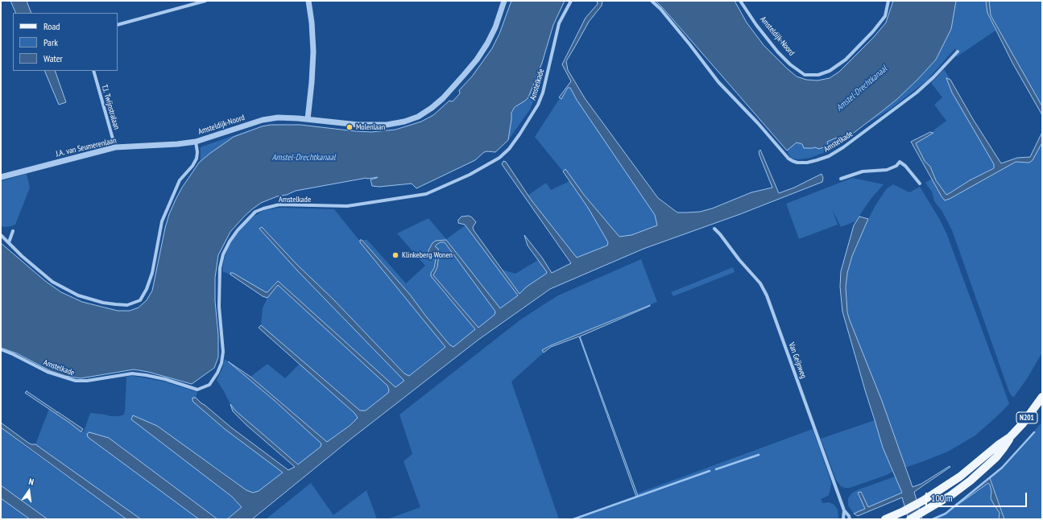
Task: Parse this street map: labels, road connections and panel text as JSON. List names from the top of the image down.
{
  "streets": {
    "main road": ["N201"],
    "street": [
      "Amsteldijk-Noord",
      "Amstelkade",
      "T.J. Twijnstralaan",
      "J.A. van Seumerenlaan",
      "Van Geijnweg"
    ]
  },
  "crossings": [
    ["Amsteldijk-Noord", "J.A. van Seumerenlaan"],
    ["T.J. Twijnstralaan", "J.A. van Seumerenlaan"]
  ],
  "water": ["Amstel-Drechtkanaal"],
  "places": ["Molenlaan", "Klinkeberg Wonen"],
  "legend": ["Road", "Park", "Water"],
  "scale_bar": "100 m",
  "north": "top"
}
